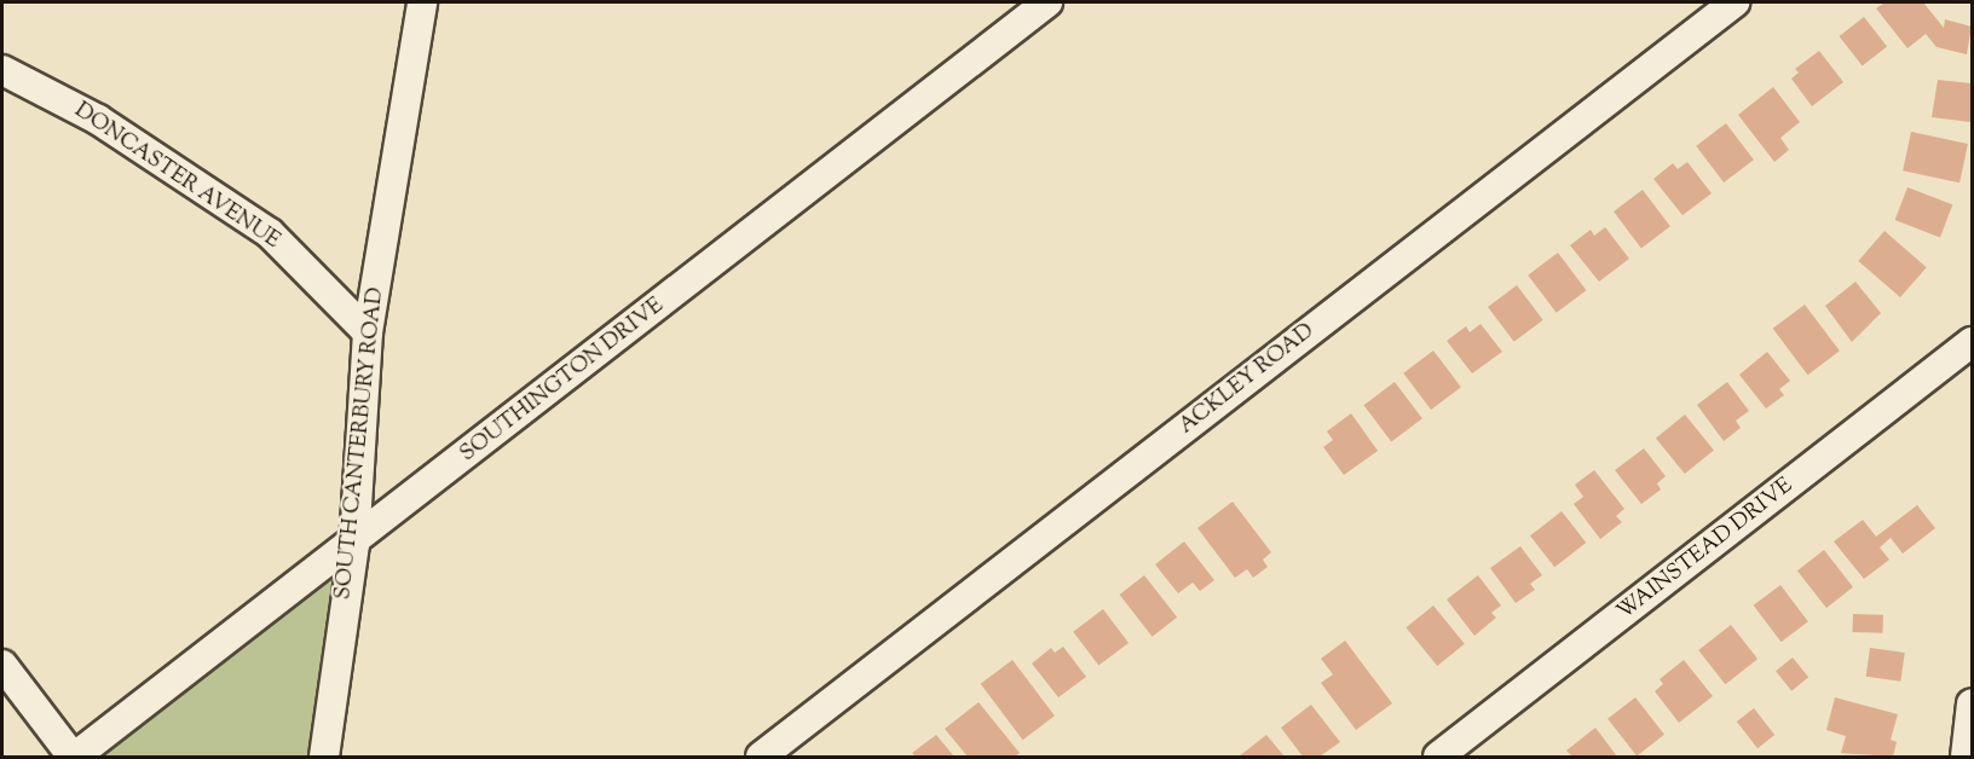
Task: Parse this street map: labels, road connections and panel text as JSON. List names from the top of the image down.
{
  "streets": {
    "street": [
      "DONCASTER AVENUE",
      "ACKLEY ROAD",
      "SOUTHINGTON DRIVE",
      "SOUTH CANTERBURY ROAD",
      "WAINSTEAD DRIVE"
    ]
  },
  "crossings": [
    ["DONCASTER AVENUE", "SOUTH CANTERBURY ROAD"],
    ["SOUTHINGTON DRIVE", "SOUTH CANTERBURY ROAD"]
  ]
}
